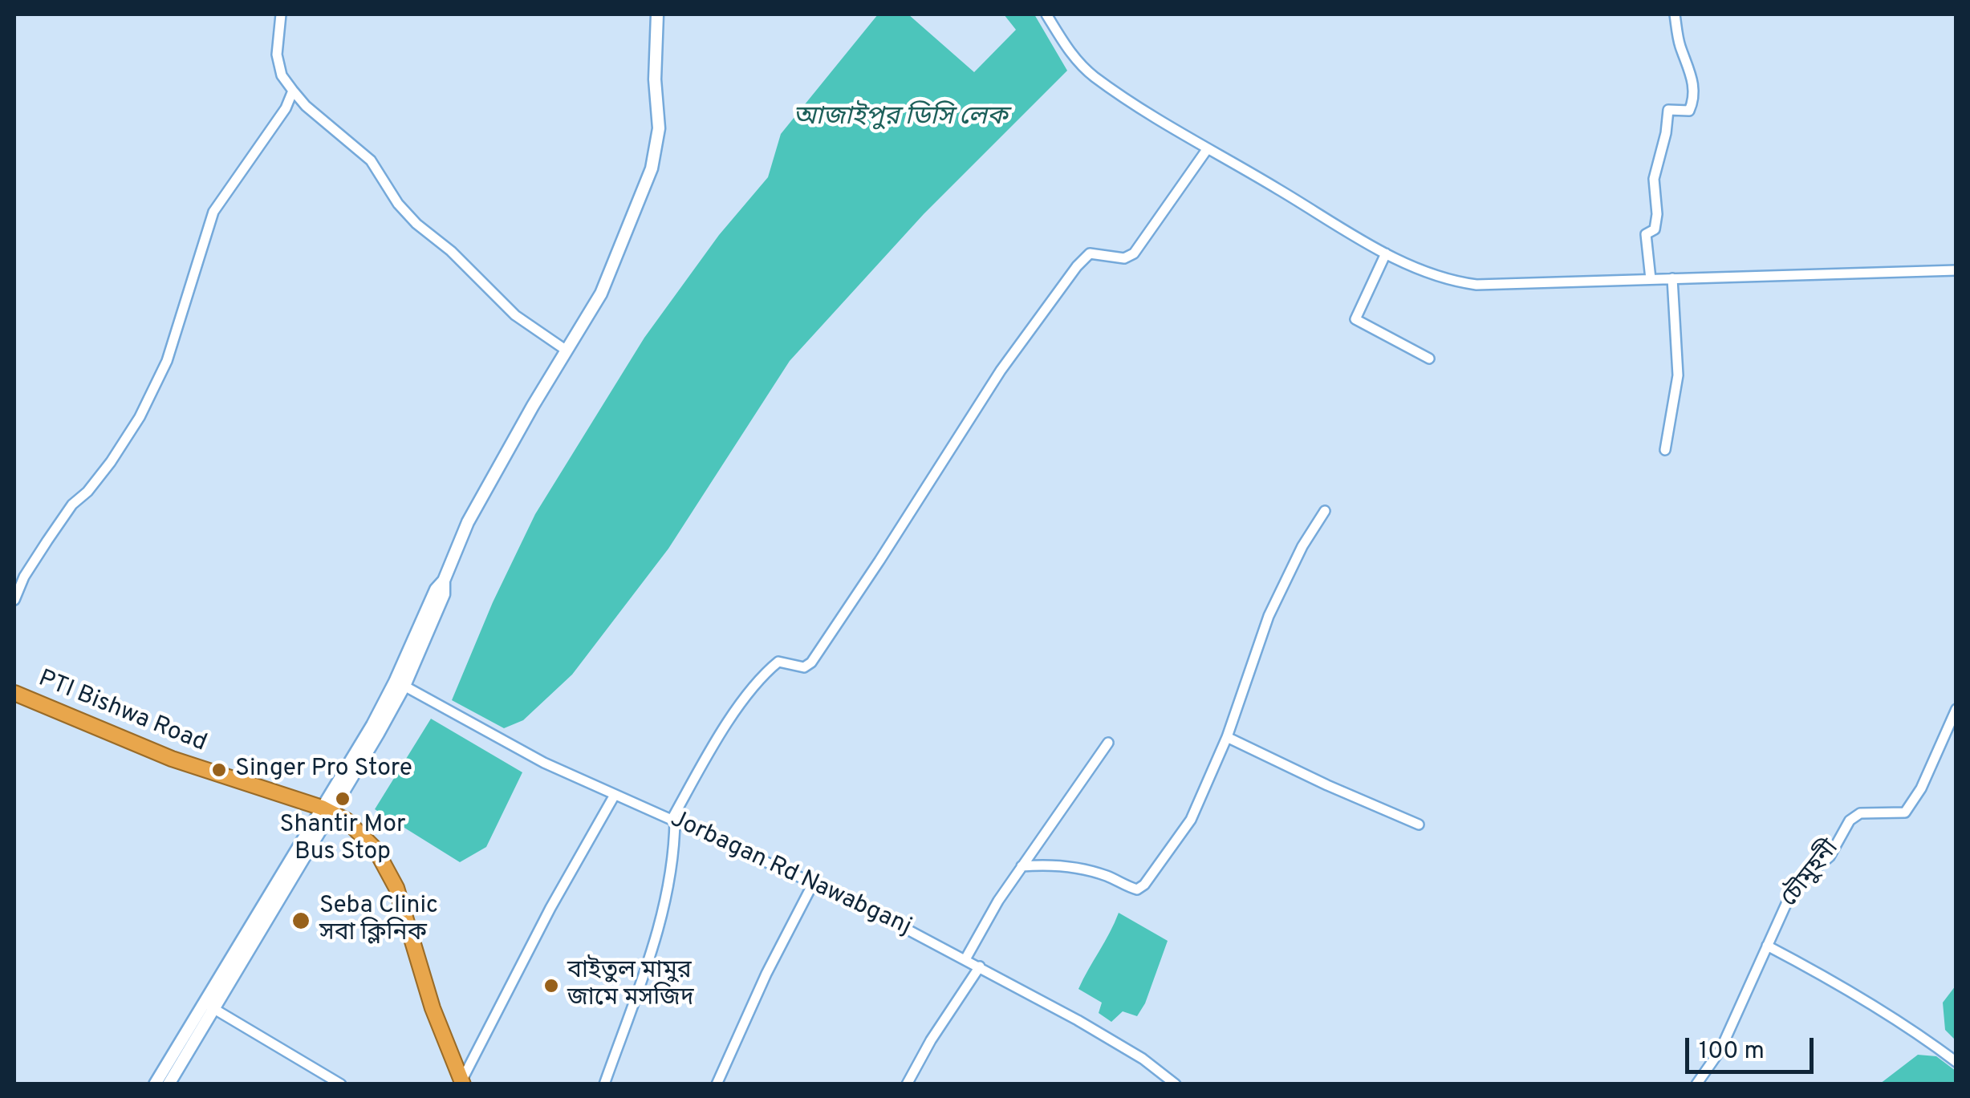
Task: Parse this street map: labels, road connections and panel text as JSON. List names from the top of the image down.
{
  "streets": {
    "highway": ["PTI Bishwa Road"],
    "street": ["Jorbagan Rd Nawabganj", "চৌমুহনী"]
  },
  "water": ["আজাইপুর ডিসি লেক"],
  "places": [
    "Singer Pro Store",
    "Shantir Mor Bus Stop",
    "Seba Clinic সবা ক্লিনিক",
    "বাইতুল মামুর জামে মসজিদ"
  ],
  "scale_bar": "100 m"
}
